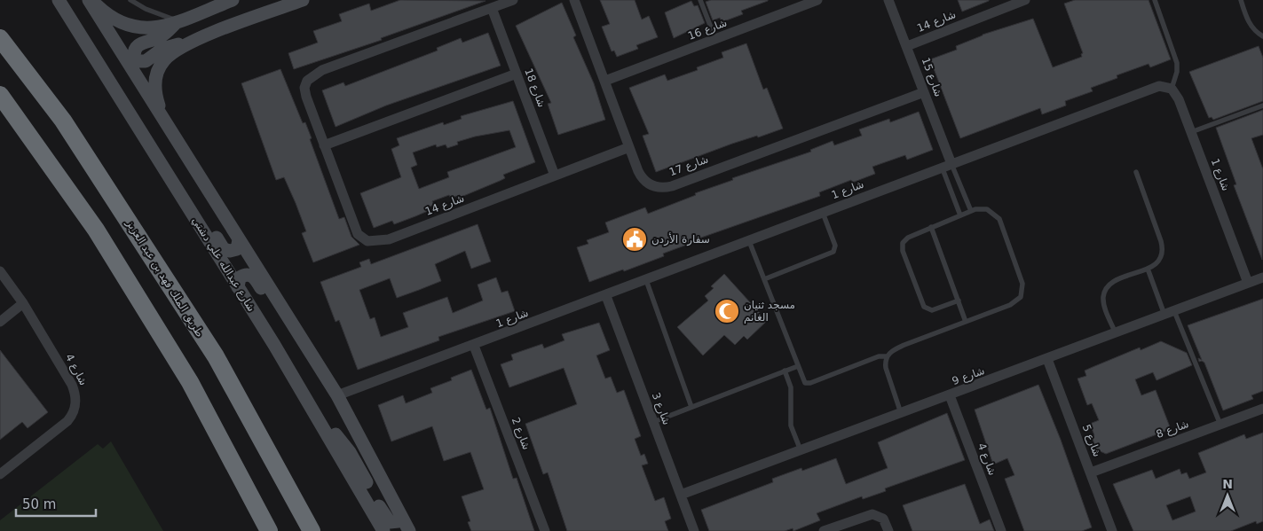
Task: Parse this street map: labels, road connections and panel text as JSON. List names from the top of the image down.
{
  "streets": {
    "highway": ["طريق الملك فهد بن عبد العزيز"],
    "main road": ["شارع عبدالله علي دشتي"],
    "street": [
      "شارع 14",
      "شارع 16",
      "شارع 15",
      "شارع 18",
      "شارع 17",
      "شارع 1",
      "شارع 4",
      "شارع 9",
      "شارع 3",
      "شارع 8",
      "شارع 2",
      "شارع 5"
    ]
  },
  "crossings": [
    ["شارع 14", "شارع 15"],
    ["شارع 14", "شارع 18"],
    ["شارع 14", "شارع 17"],
    ["شارع 16", "شارع 17"],
    ["شارع 15", "شارع 17"],
    ["شارع 15", "شارع 1"],
    ["شارع 1", "شارع 9"],
    ["شارع 1", "شارع 3"],
    ["شارع 1", "شارع 2"],
    ["شارع 4", "شارع 9"],
    ["شارع 9", "شارع 3"],
    ["شارع 9", "شارع 5"],
    ["شارع 8", "شارع 5"]
  ],
  "places": {
    "public building": ["سفارة الأردن"],
    "mosque": ["مسجد ثنيان الغانم"]
  },
  "scale_bar": "50 m",
  "north": "top"
}
